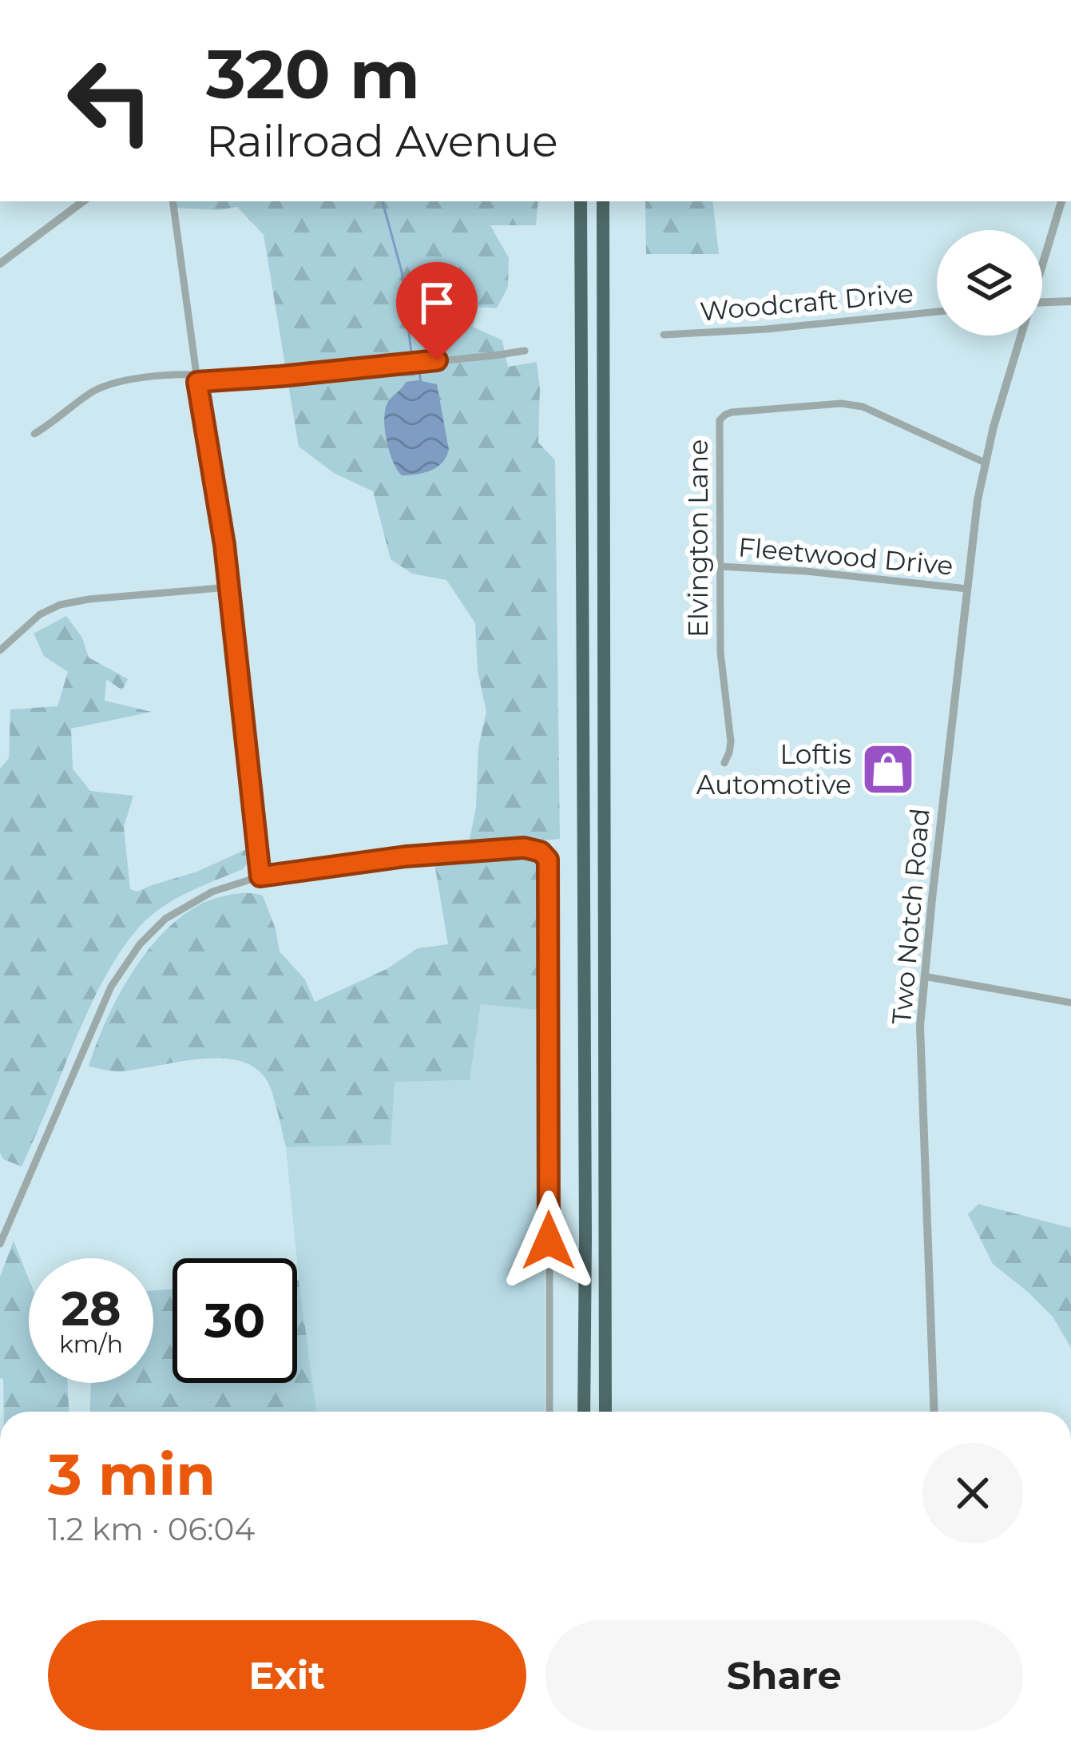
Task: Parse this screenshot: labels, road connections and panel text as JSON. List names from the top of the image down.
{
  "streets": {
    "street": [
      "Woodcraft Drive",
      "Elvington Lane",
      "Fleetwood Drive",
      "Two Notch Road"
    ]
  },
  "crossings": [
    ["Elvington Lane", "Fleetwood Drive"],
    ["Elvington Lane", "Two Notch Road"],
    ["Fleetwood Drive", "Two Notch Road"]
  ],
  "places": {
    "shop": ["Loftis Automotive"]
  },
  "page": {
    "turn": ["320 m", "Railroad Avenue"],
    "speed": "28 km/h",
    "limit": "30",
    "heading": ["3 min", "1.2 km · 06:04"],
    "buttons": ["Exit", "Share"]
  }
}
